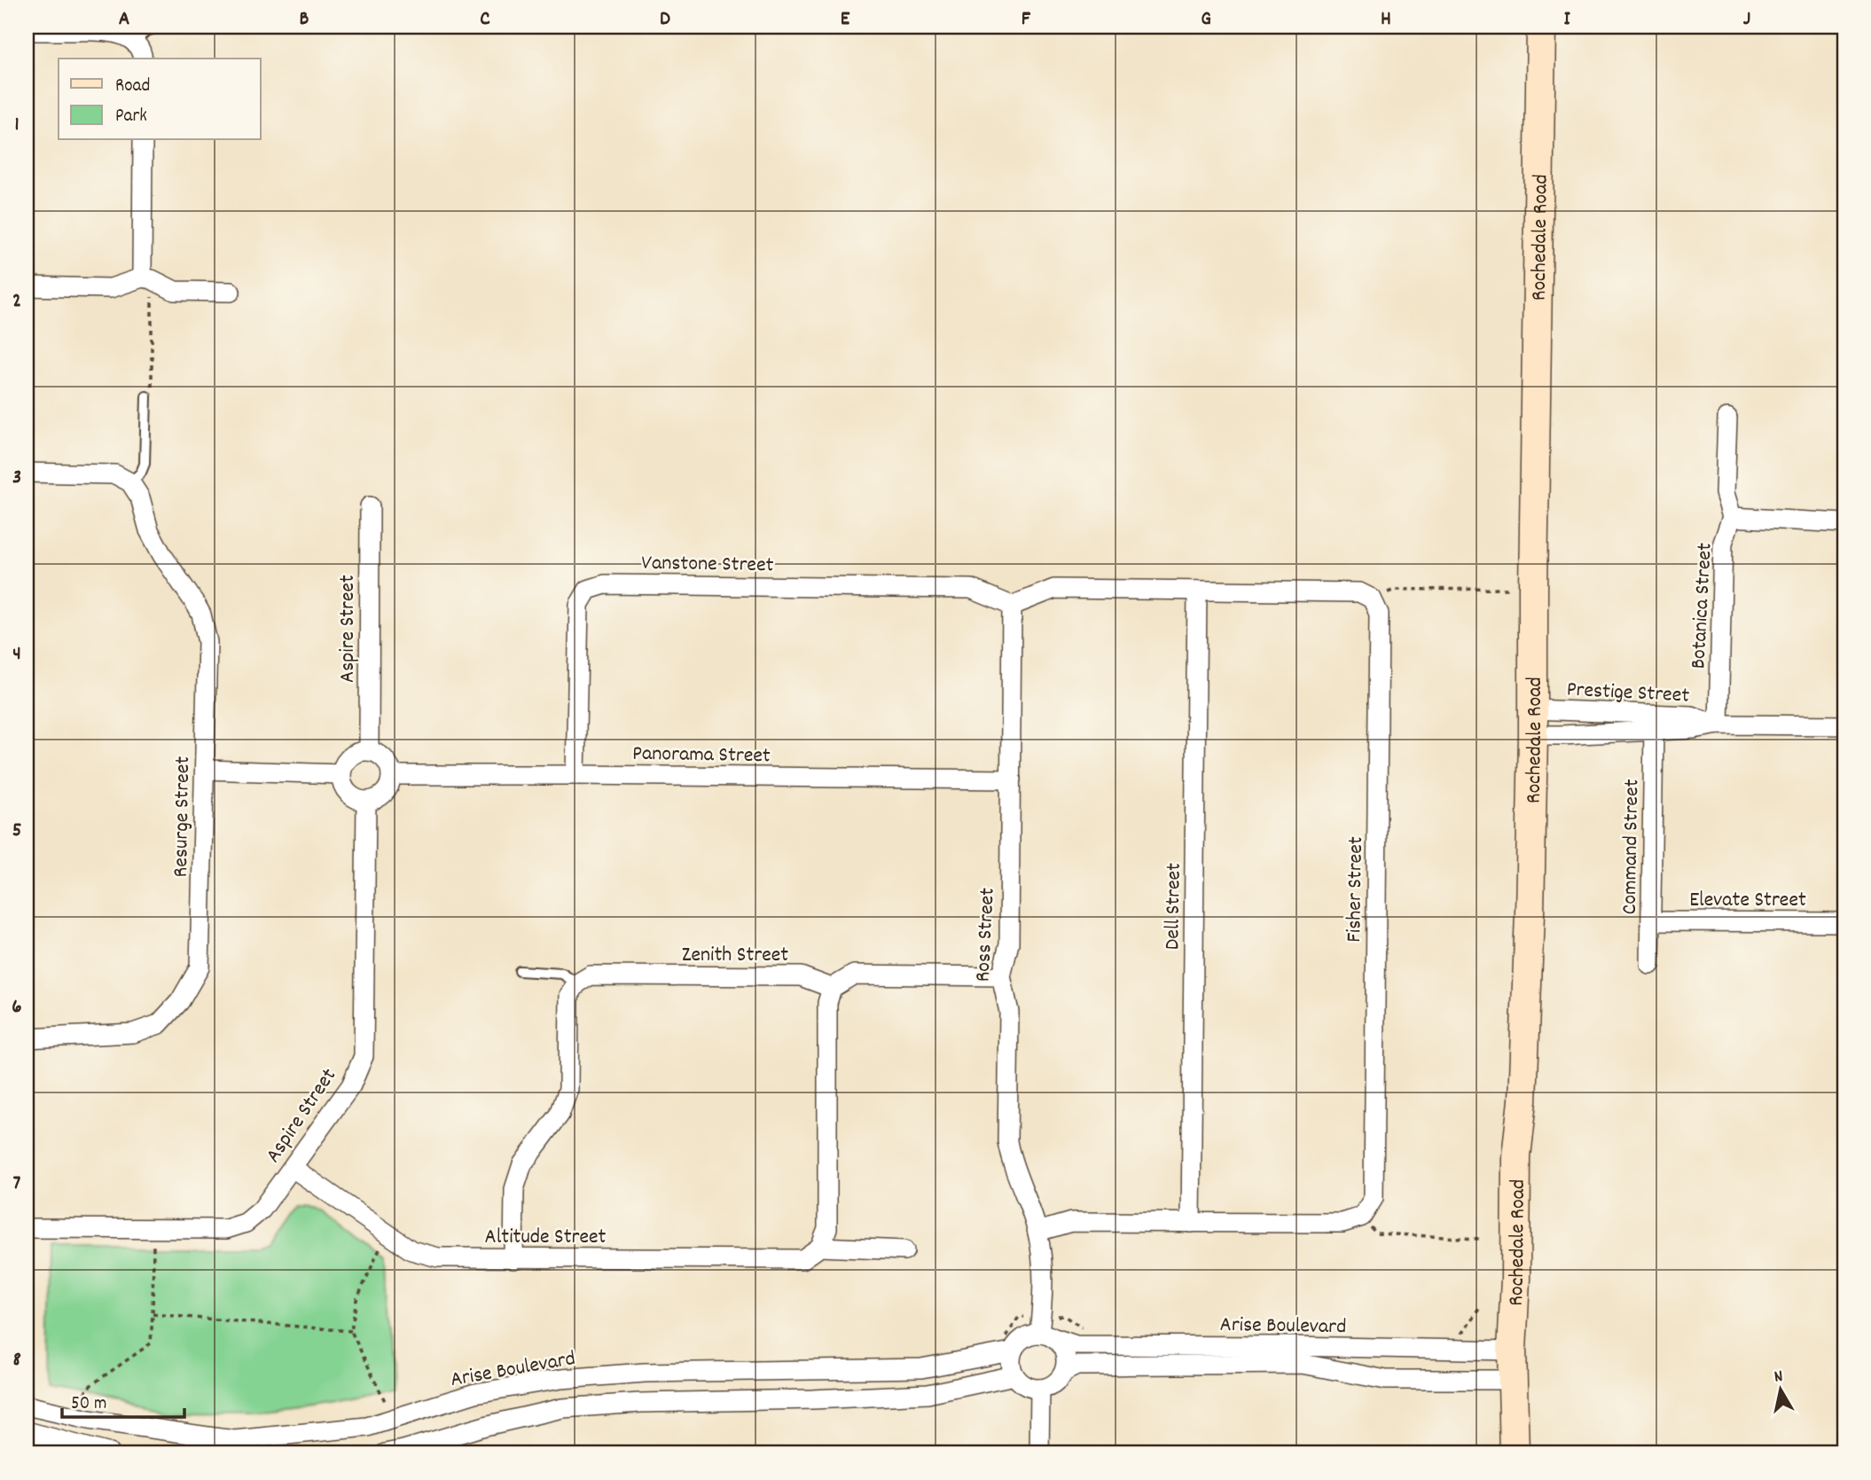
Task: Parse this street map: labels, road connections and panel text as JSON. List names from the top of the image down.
{
  "streets": {
    "main road": ["Rochedale Road"],
    "street": [
      "Vanstone Street",
      "Botanica Street",
      "Aspire Street",
      "Prestige Street",
      "Panorama Street",
      "Resurge Street",
      "Command Street",
      "Fisher Street",
      "Elevate Street",
      "Dell Street",
      "Ross Street",
      "Zenith Street",
      "Altitude Street",
      "Arise Boulevard"
    ]
  },
  "crossings": [
    ["Rochedale Road", "Prestige Street"],
    ["Rochedale Road", "Arise Boulevard"],
    ["Vanstone Street", "Panorama Street"],
    ["Vanstone Street", "Ross Street"],
    ["Botanica Street", "Prestige Street"],
    ["Aspire Street", "Panorama Street"],
    ["Aspire Street", "Altitude Street"],
    ["Prestige Street", "Command Street"],
    ["Panorama Street", "Ross Street"],
    ["Command Street", "Elevate Street"],
    ["Ross Street", "Arise Boulevard"]
  ],
  "legend": ["Road", "Park"],
  "scale_bar": "50 m",
  "north": "top",
  "grid": {
    "columns": [
      "A",
      "B",
      "C",
      "D",
      "E",
      "F",
      "G",
      "H",
      "I",
      "J"
    ],
    "rows": [
      "1",
      "2",
      "3",
      "4",
      "5",
      "6",
      "7",
      "8"
    ]
  }
}
